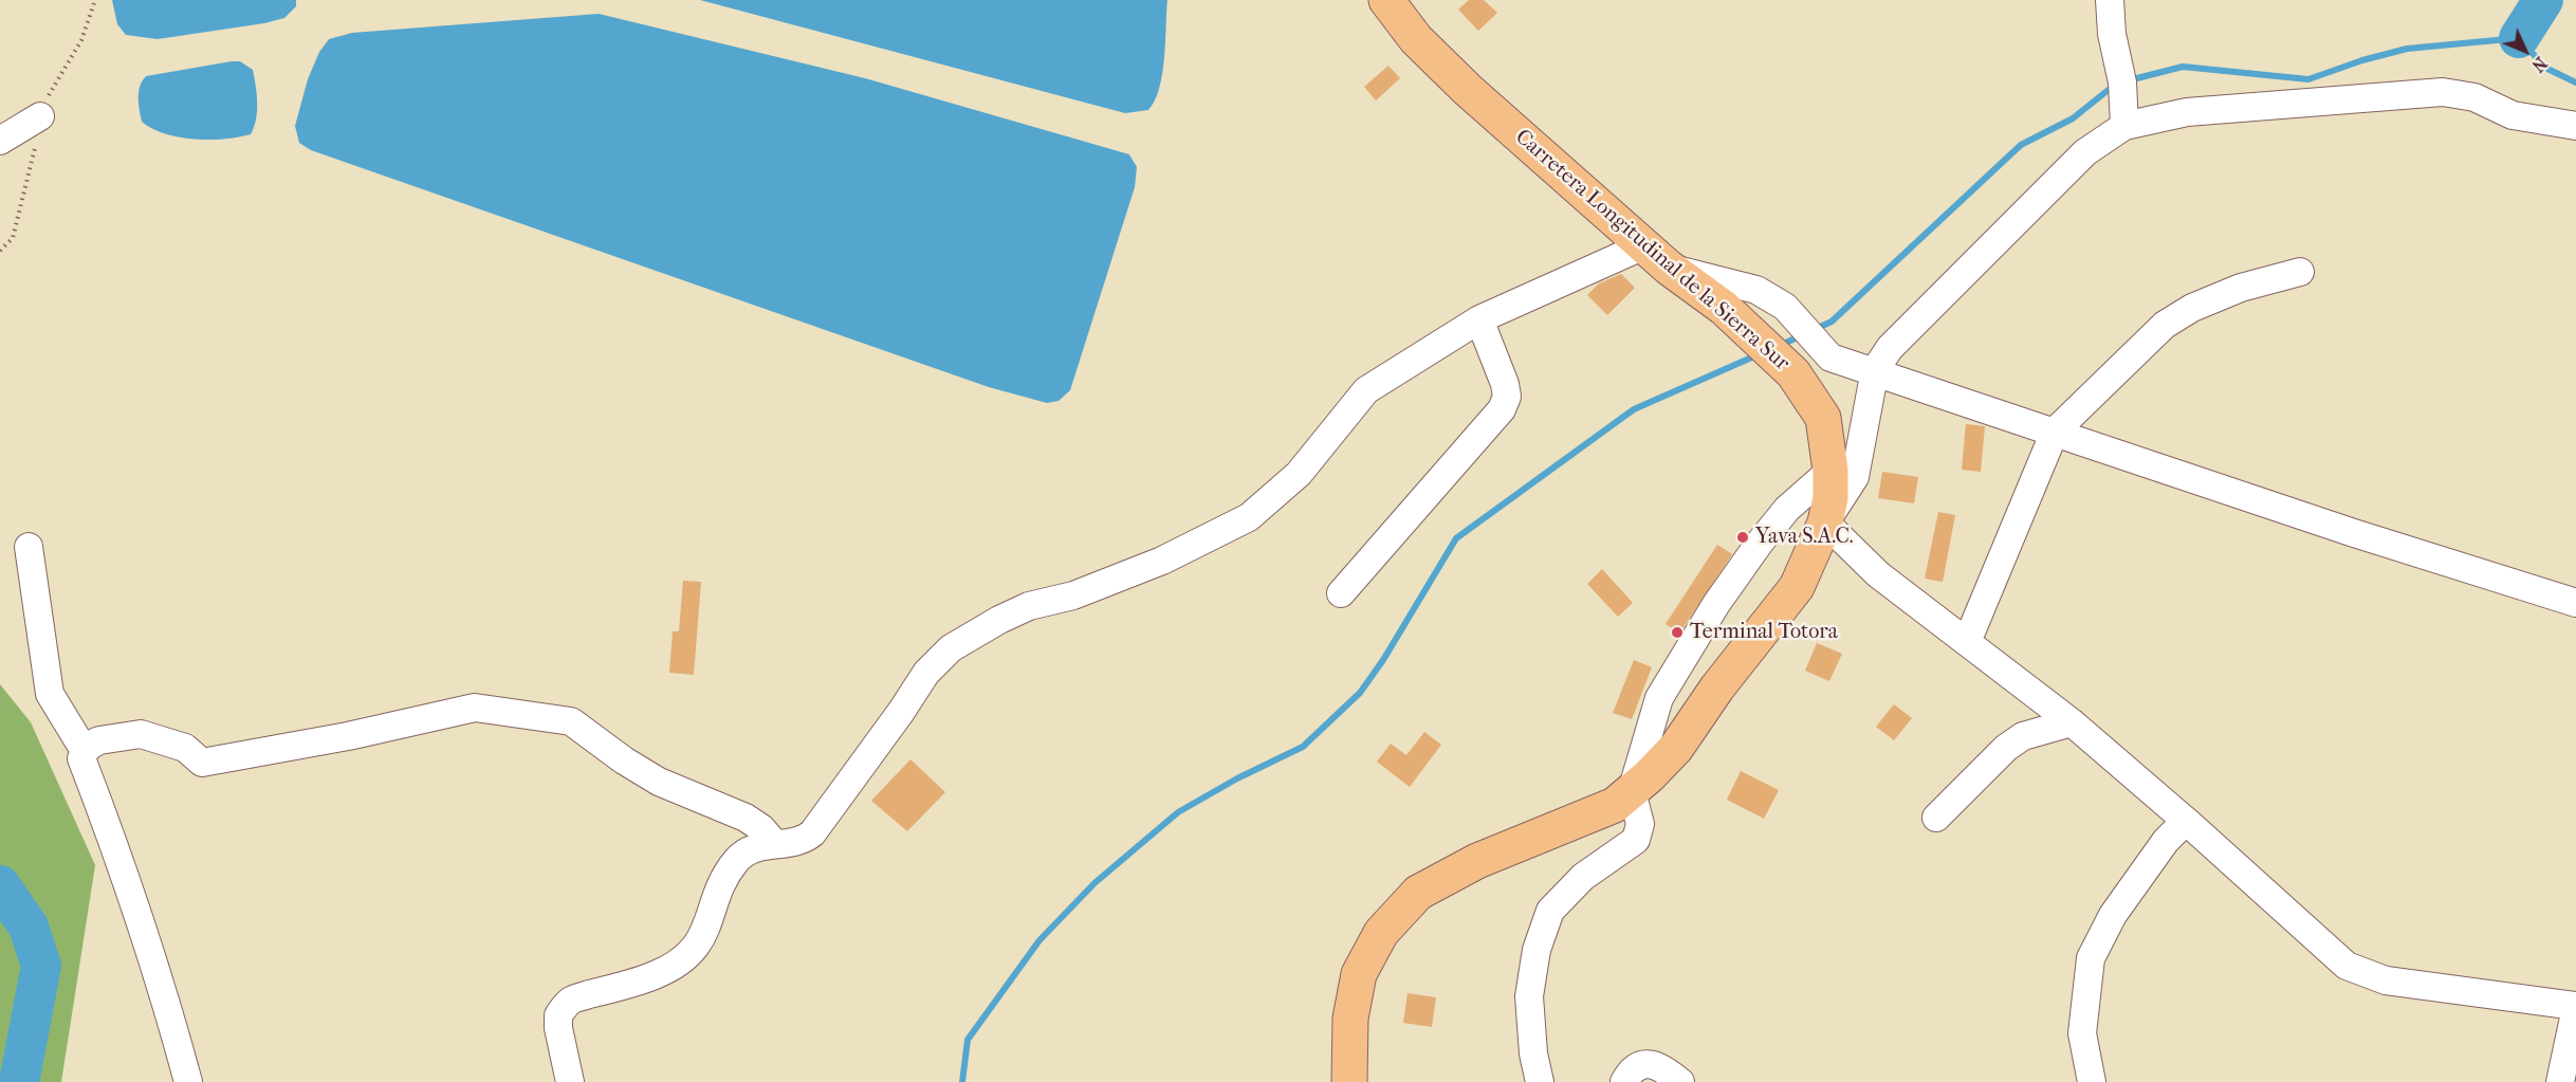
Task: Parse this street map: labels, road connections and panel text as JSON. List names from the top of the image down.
{
  "streets": {
    "highway": ["Carretera Longitudinal de la Sierra Sur"]
  },
  "places": ["Yava S.A.C.", "Terminal Totora"],
  "north": "bottom right"
}
